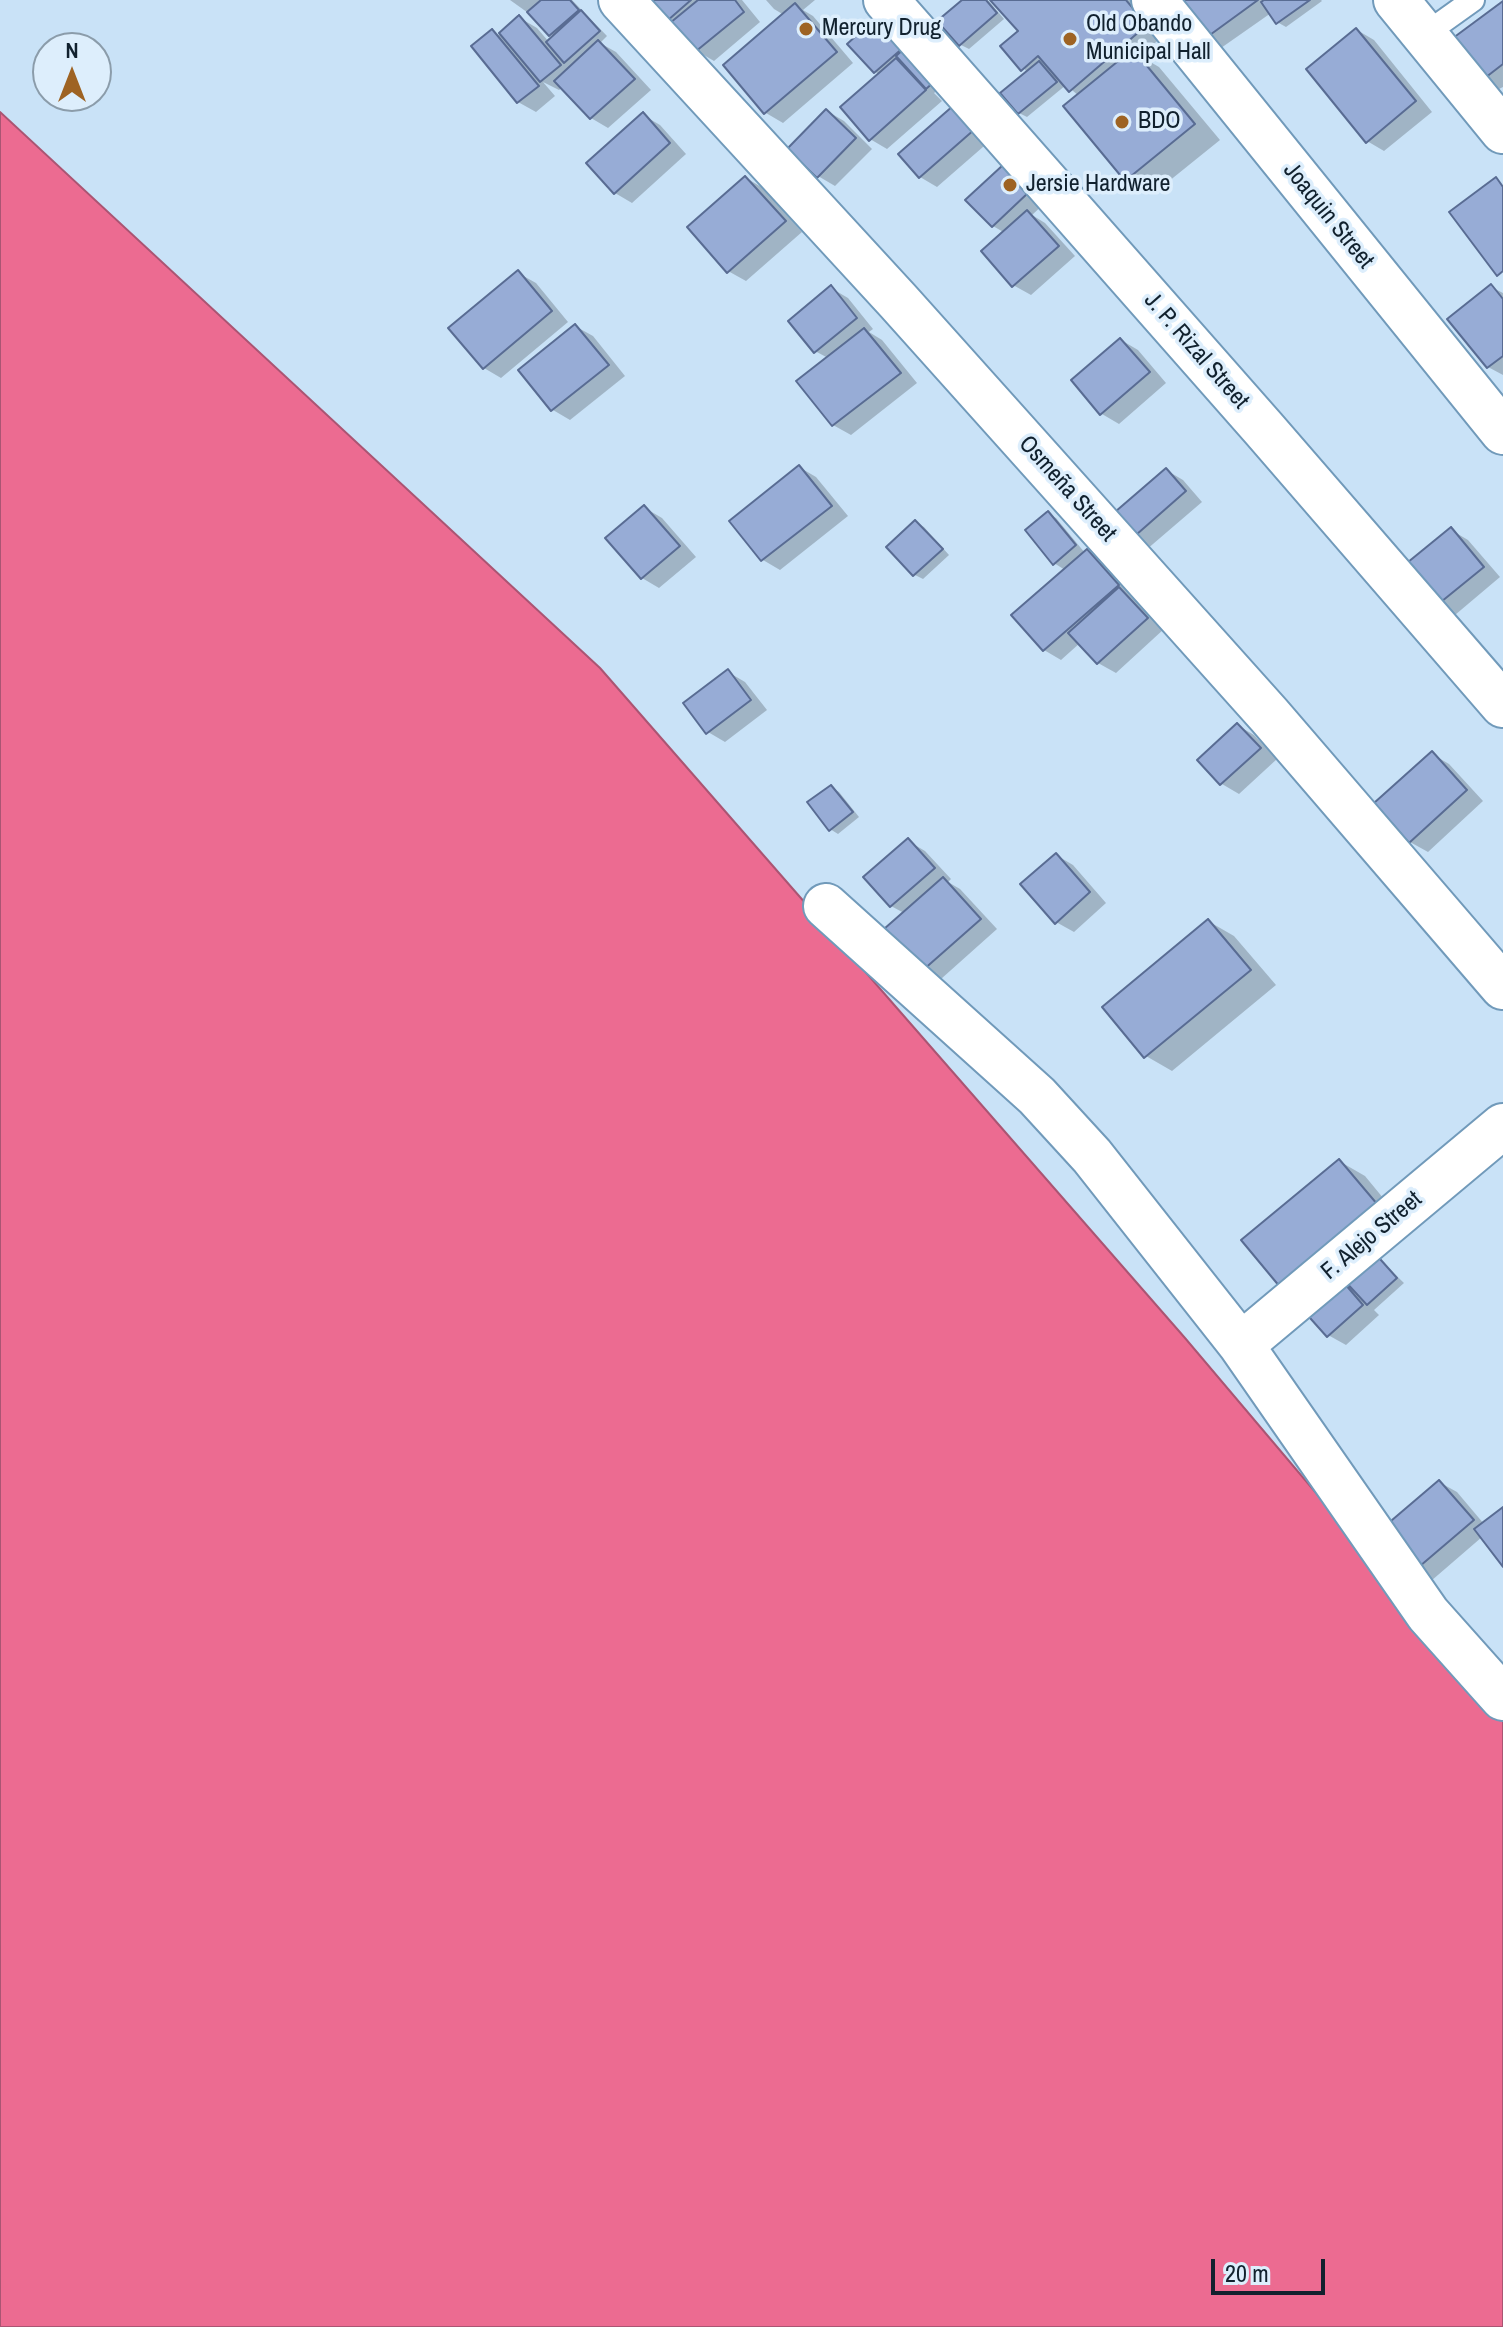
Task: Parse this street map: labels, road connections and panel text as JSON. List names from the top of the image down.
{
  "streets": {
    "street": [
      "Joaquin Street",
      "J. P. Rizal Street",
      "Osmeña Street",
      "F. Alejo Street"
    ]
  },
  "places": [
    "Mercury Drug",
    "Old Obando Municipal Hall",
    "BDO",
    "Jersie Hardware"
  ],
  "scale_bar": "20 m",
  "north": "top"
}
